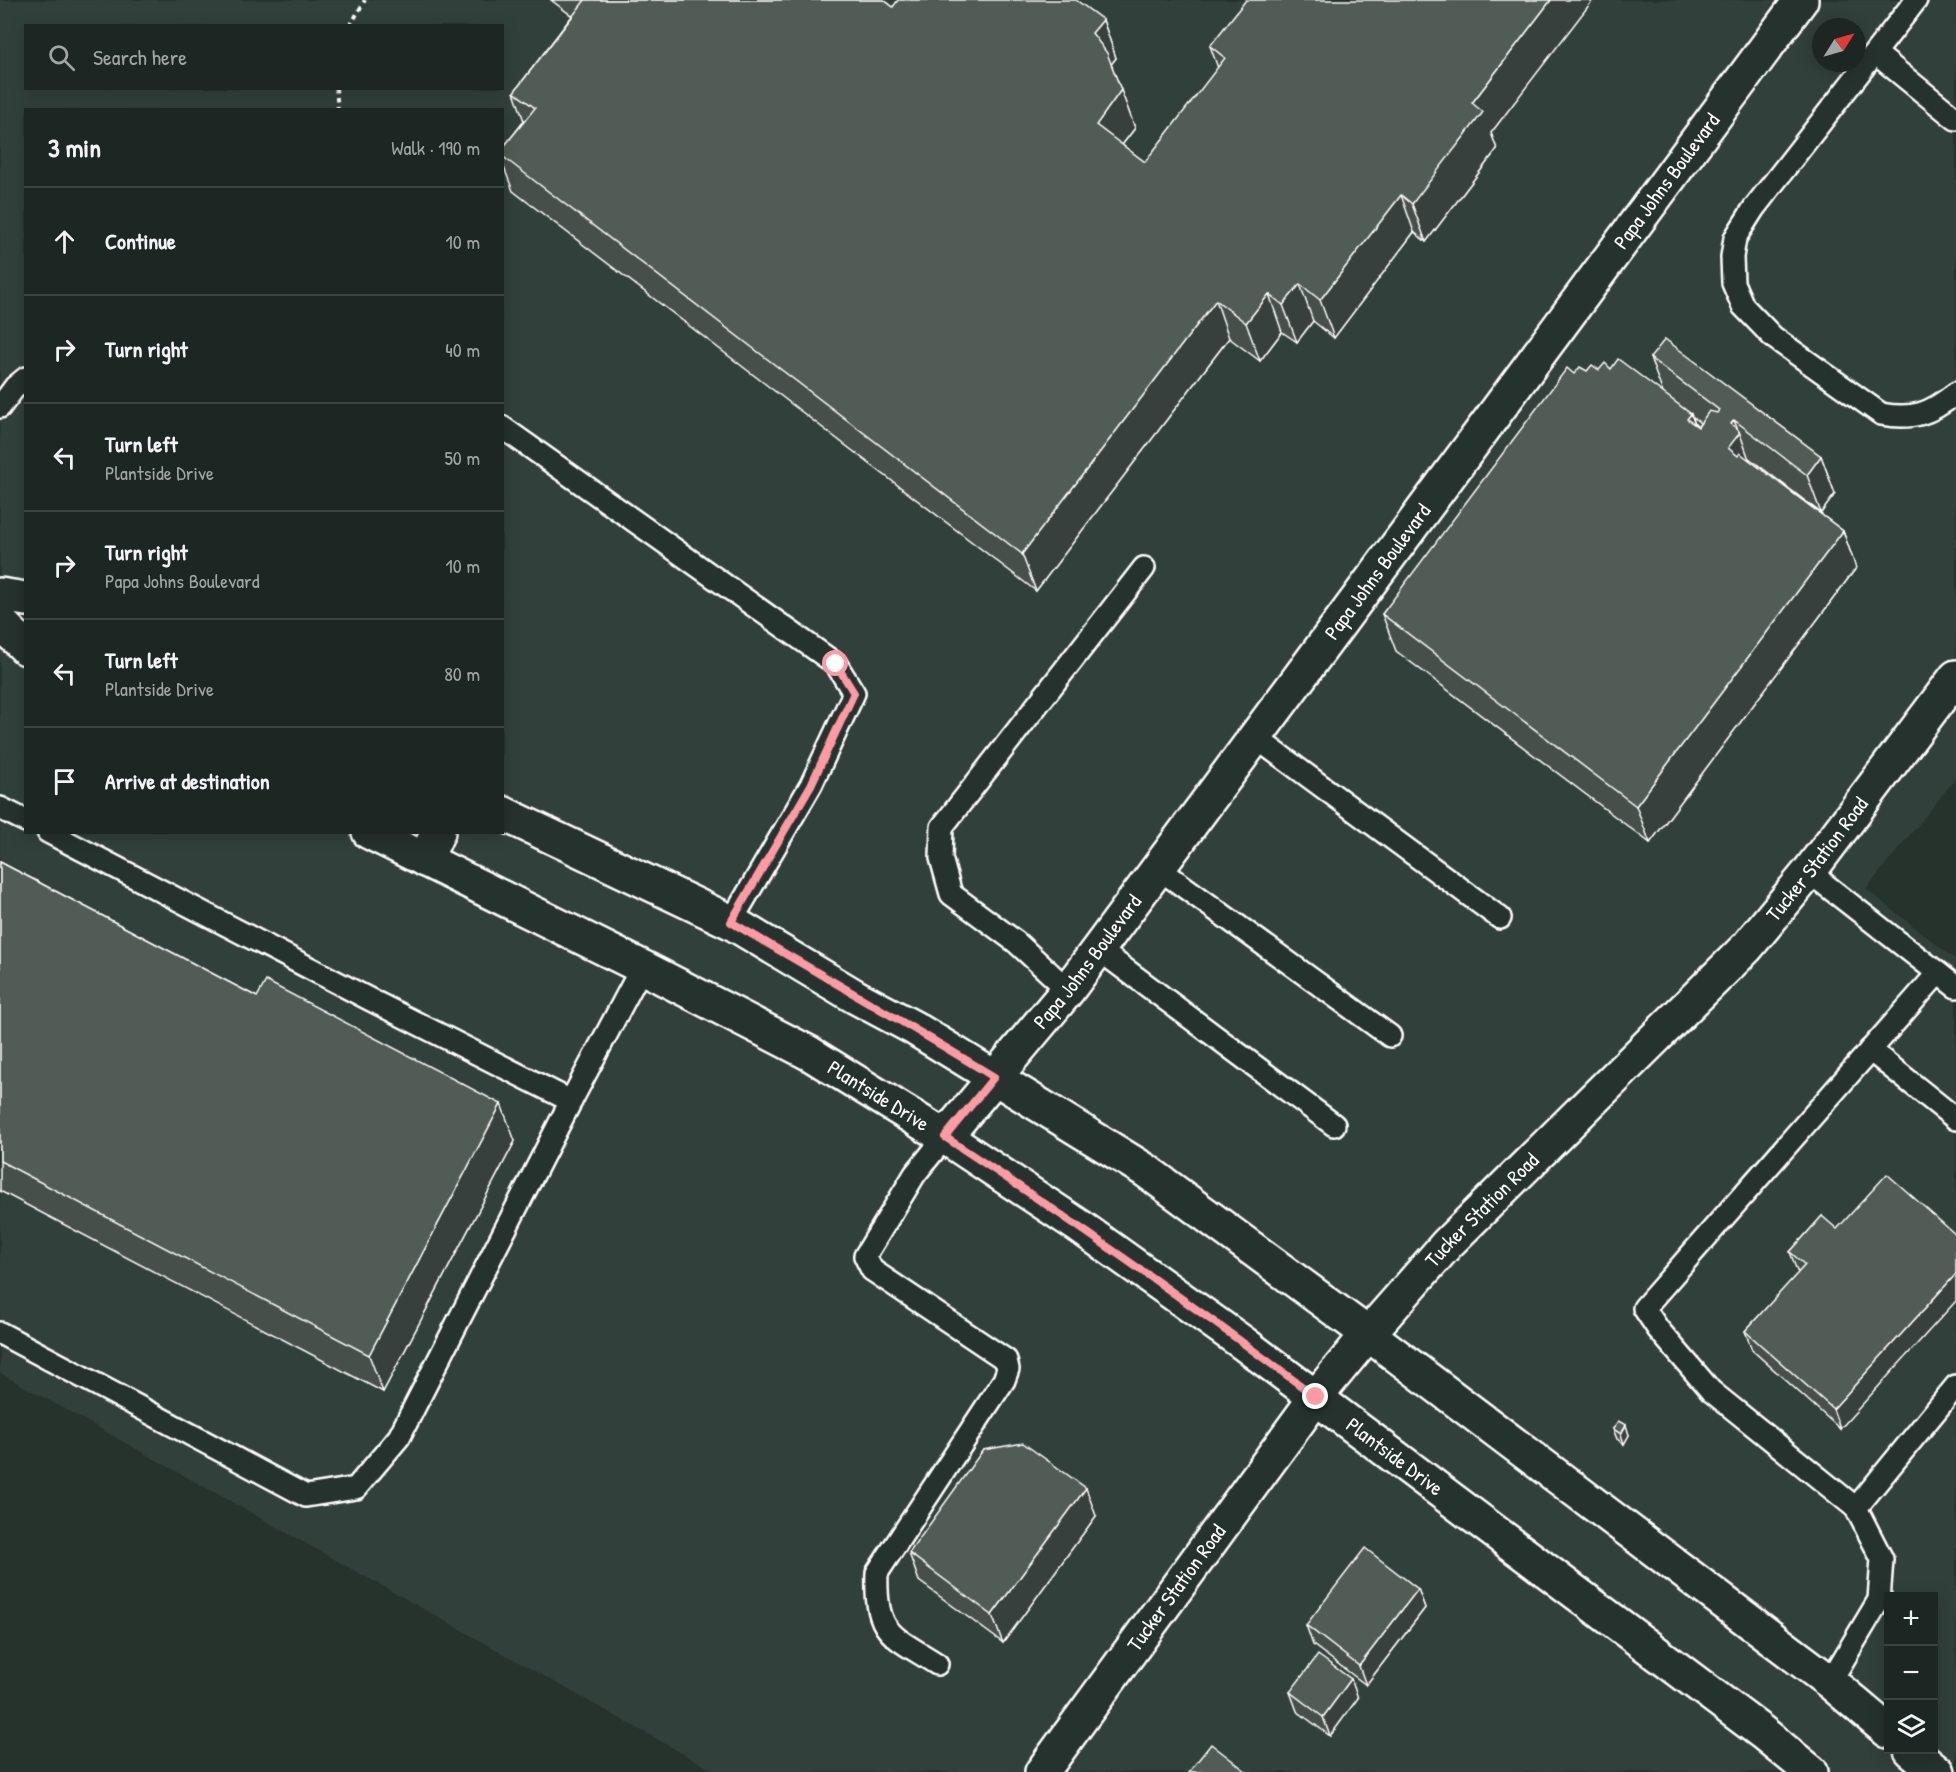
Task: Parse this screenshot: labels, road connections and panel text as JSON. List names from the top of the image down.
{
  "streets": {
    "street": ["Papa Johns Boulevard", "Tucker Station Road", "Plantside Drive"]
  },
  "crossings": [
    ["Papa Johns Boulevard", "Plantside Drive"],
    ["Tucker Station Road", "Plantside Drive"]
  ],
  "north": "top right",
  "page": {
    "search": "Search here",
    "heading": ["3 min", "Walk · 190 m"],
    "list": [
      ["Continue", "10 m"],
      ["Turn right", "40 m"],
      ["Turn left", "Plantside Drive", "50 m"],
      ["Turn right", "Papa Johns Boulevard", "10 m"],
      ["Turn left", "Plantside Drive", "80 m"],
      "Arrive at destination"
    ],
    "map_buttons": ["+", "−"]
  }
}
